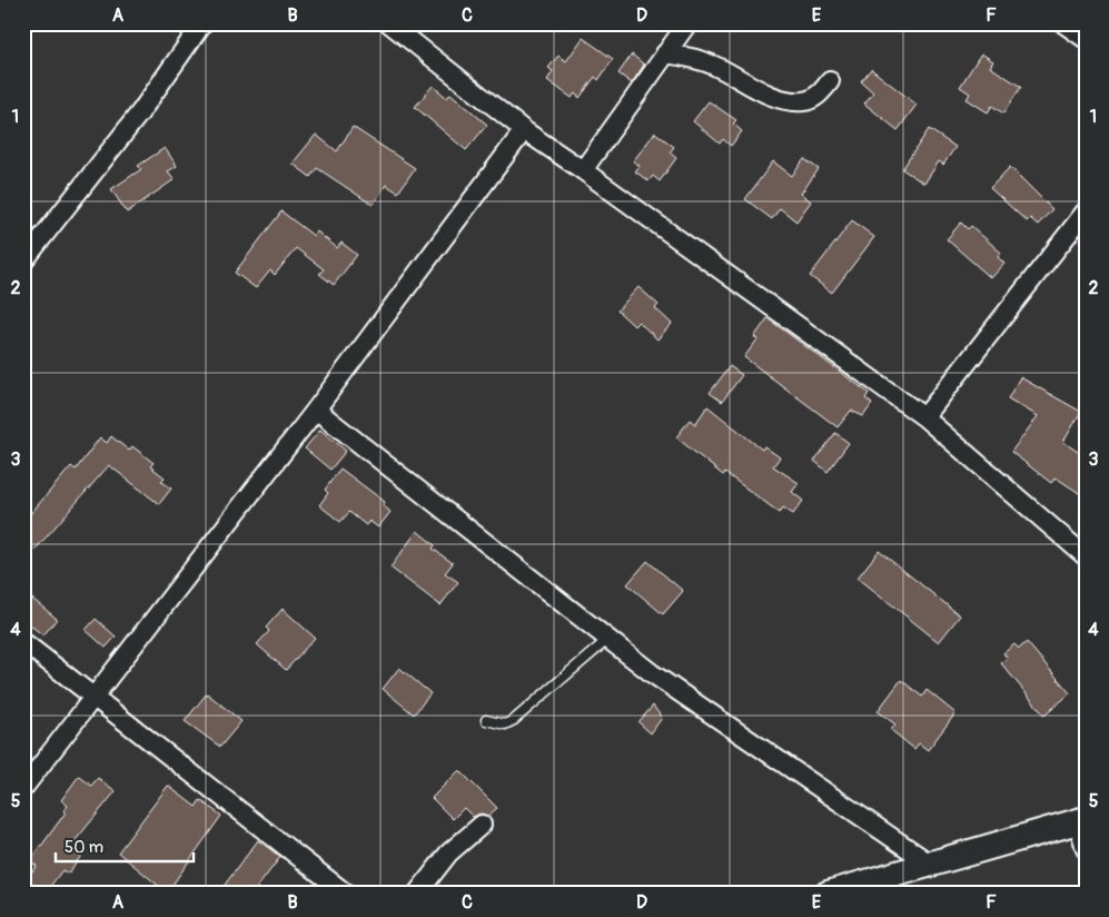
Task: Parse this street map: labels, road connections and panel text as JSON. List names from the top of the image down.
{
  "scale_bar": "50 m",
  "grid": {
    "columns": [
      "A",
      "B",
      "C",
      "D",
      "E",
      "F"
    ],
    "rows": [
      "1",
      "2",
      "3",
      "4",
      "5"
    ]
  }
}
